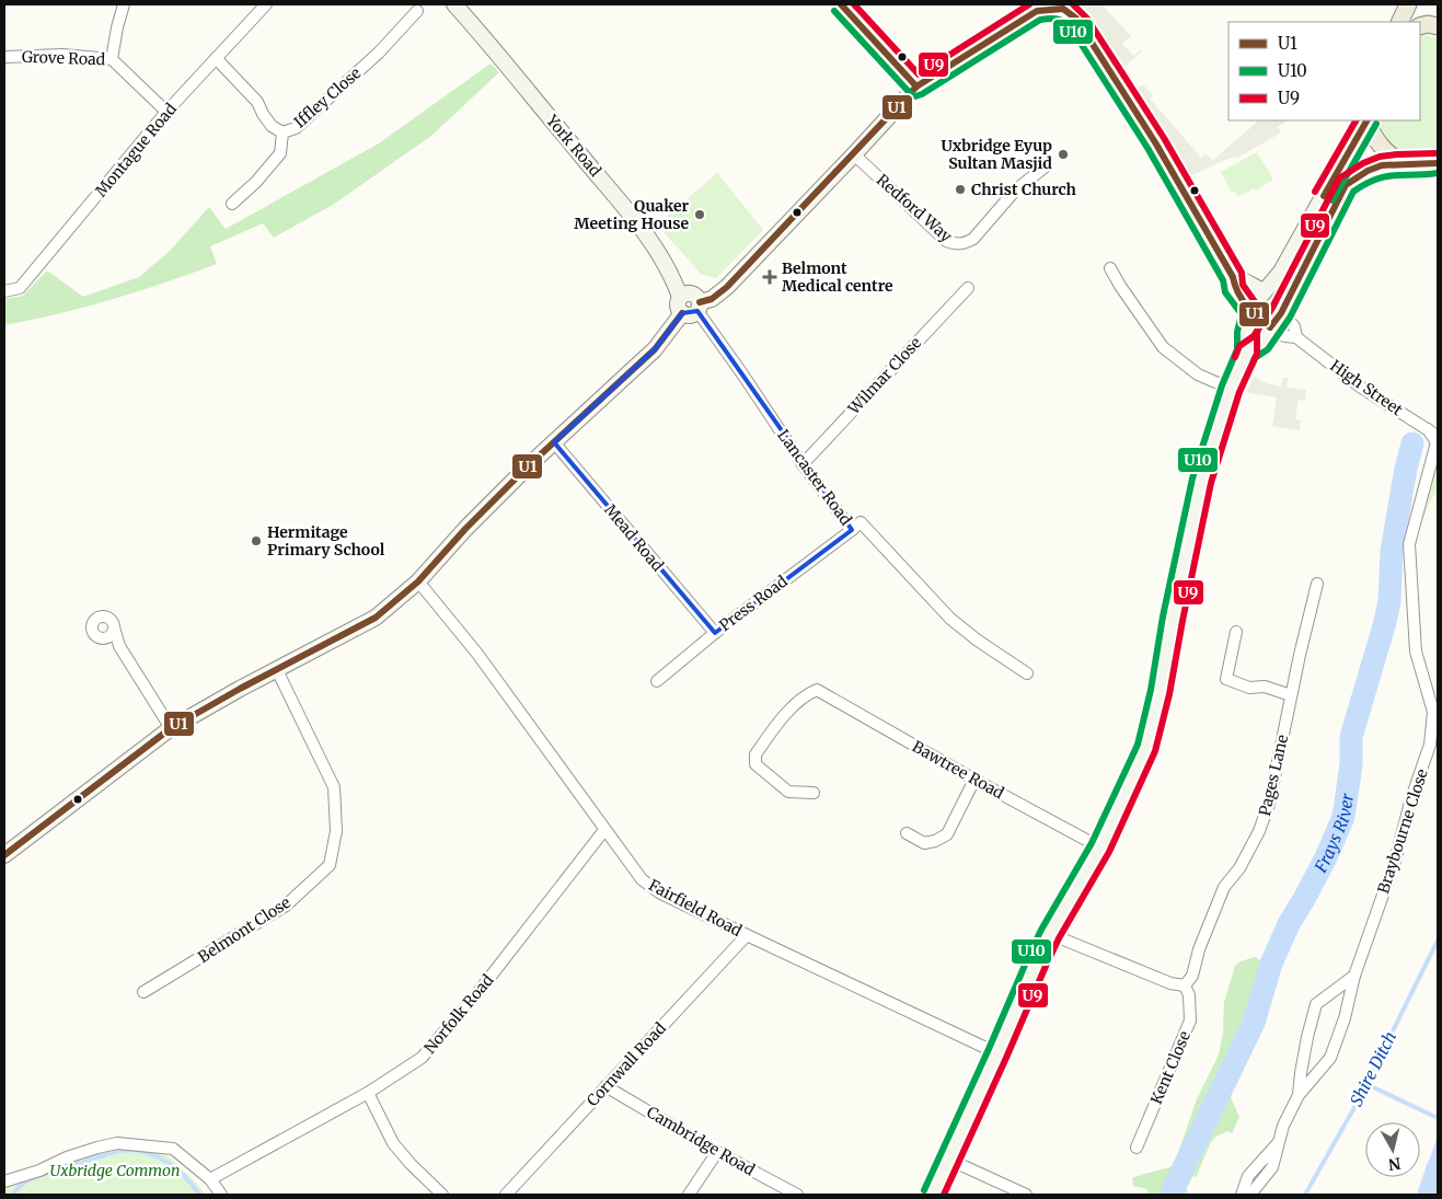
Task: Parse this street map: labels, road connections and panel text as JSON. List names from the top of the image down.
{
  "streets": {
    "street": [
      "Grove Road",
      "Iffley Close",
      "York Road",
      "Montague Road",
      "Redford Way",
      "Wilmar Close",
      "High Street",
      "Lancaster Road",
      "Mead Road",
      "Press Road",
      "Bawtree Road",
      "Pages Lane",
      "Braybourne Close",
      "Fairfield Road",
      "Belmont Close",
      "Norfolk Road",
      "Cornwall Road",
      "Kent Close",
      "Cambridge Road"
    ]
  },
  "crossings": [
    ["Grove Road", "Montague Road"],
    ["Iffley Close", "Montague Road"],
    ["York Road", "Lancaster Road"],
    ["Wilmar Close", "Lancaster Road"],
    ["High Street", "Braybourne Close"],
    ["Lancaster Road", "Press Road"],
    ["Mead Road", "Press Road"],
    ["Pages Lane", "Kent Close"],
    ["Fairfield Road", "Norfolk Road"],
    ["Fairfield Road", "Cornwall Road"],
    ["Cornwall Road", "Cambridge Road"]
  ],
  "water": ["Frays River", "Shire Ditch"],
  "parks": ["Uxbridge Common"],
  "places": {
    "other": [
      "Uxbridge Eyup Sultan Masjid",
      "Christ Church",
      "Quaker Meeting House",
      "Hermitage Primary School"
    ],
    "health": ["Belmont Medical centre"]
  },
  "lines": ["transit line U1", "transit line U9", "transit line U10"],
  "legend": ["U1", "U10", "U9"],
  "north": "bottom"
}
